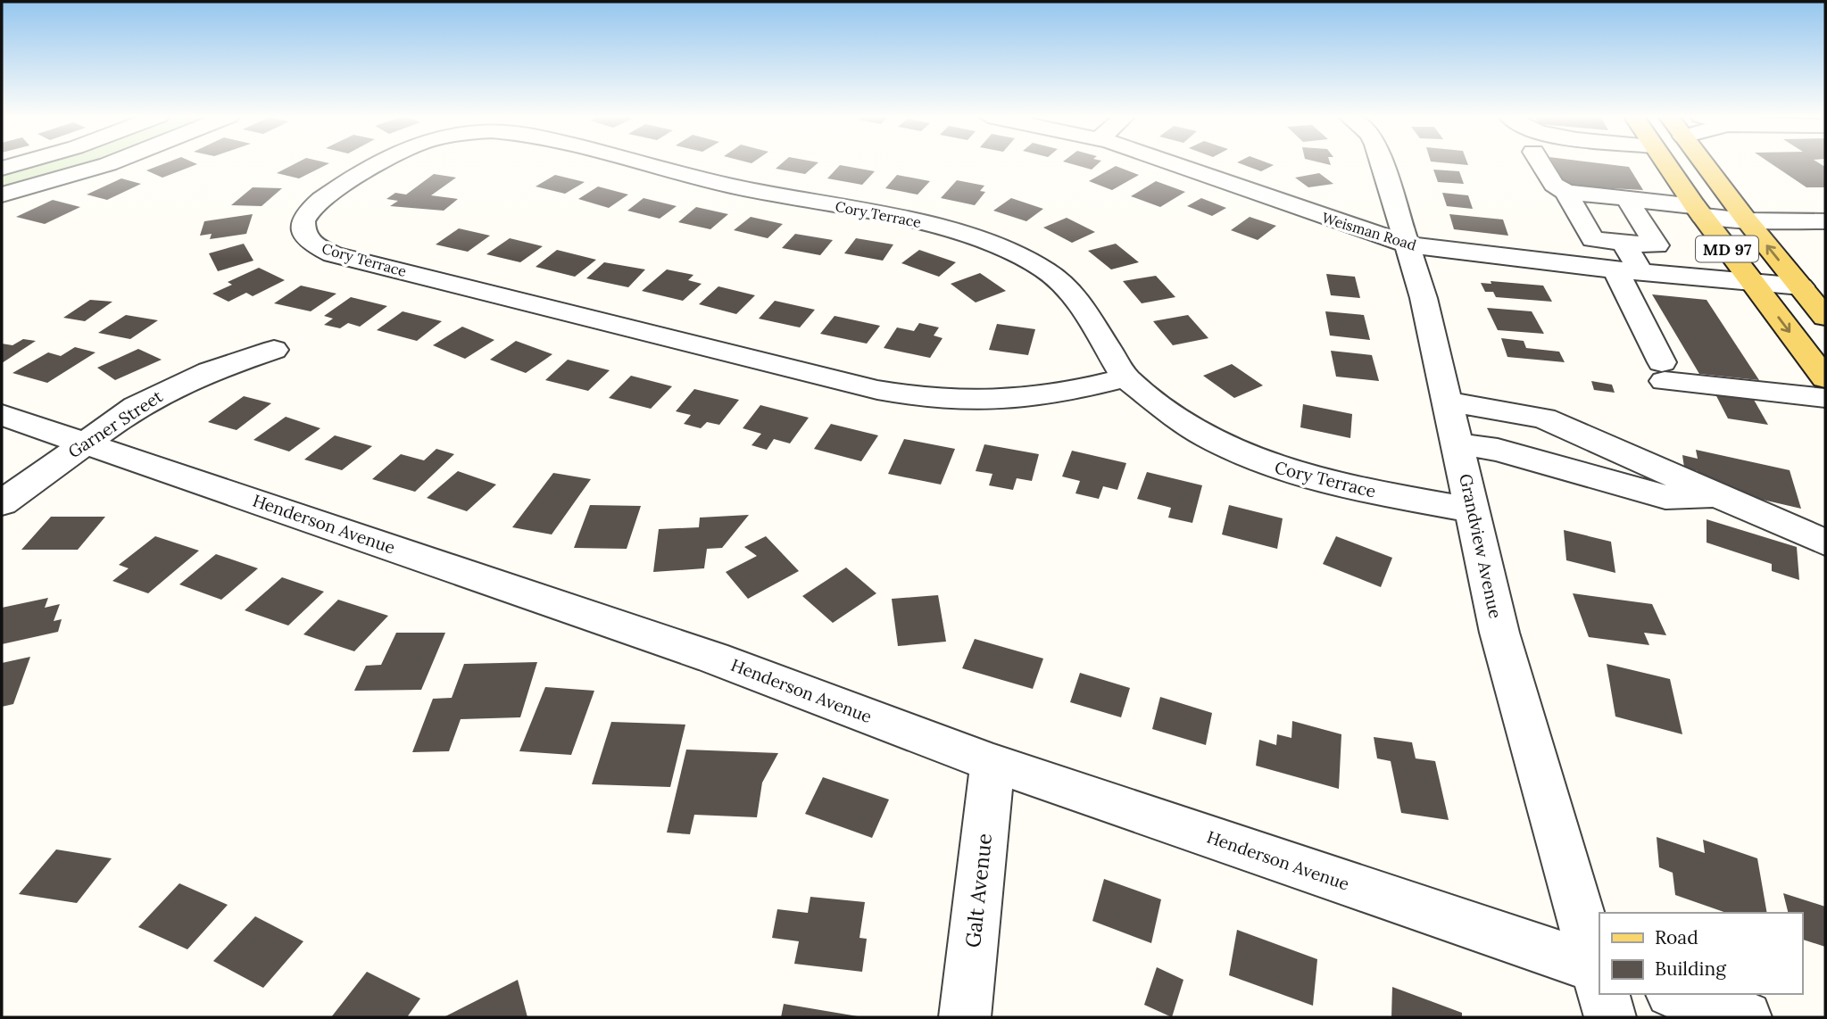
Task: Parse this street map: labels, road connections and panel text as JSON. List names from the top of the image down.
{
  "streets": {
    "main road": ["MD 97"],
    "street": [
      "Cory Terrace",
      "Weisman Road",
      "Garner Street",
      "Henderson Avenue",
      "Grandview Avenue",
      "Galt Avenue"
    ]
  },
  "crossings": [
    ["Cory Terrace", "Grandview Avenue"],
    ["Weisman Road", "MD 97"],
    ["Weisman Road", "Grandview Avenue"],
    ["Garner Street", "Henderson Avenue"],
    ["Henderson Avenue", "Grandview Avenue"],
    ["Henderson Avenue", "Galt Avenue"]
  ],
  "legend": ["Road", "Building"]
}
